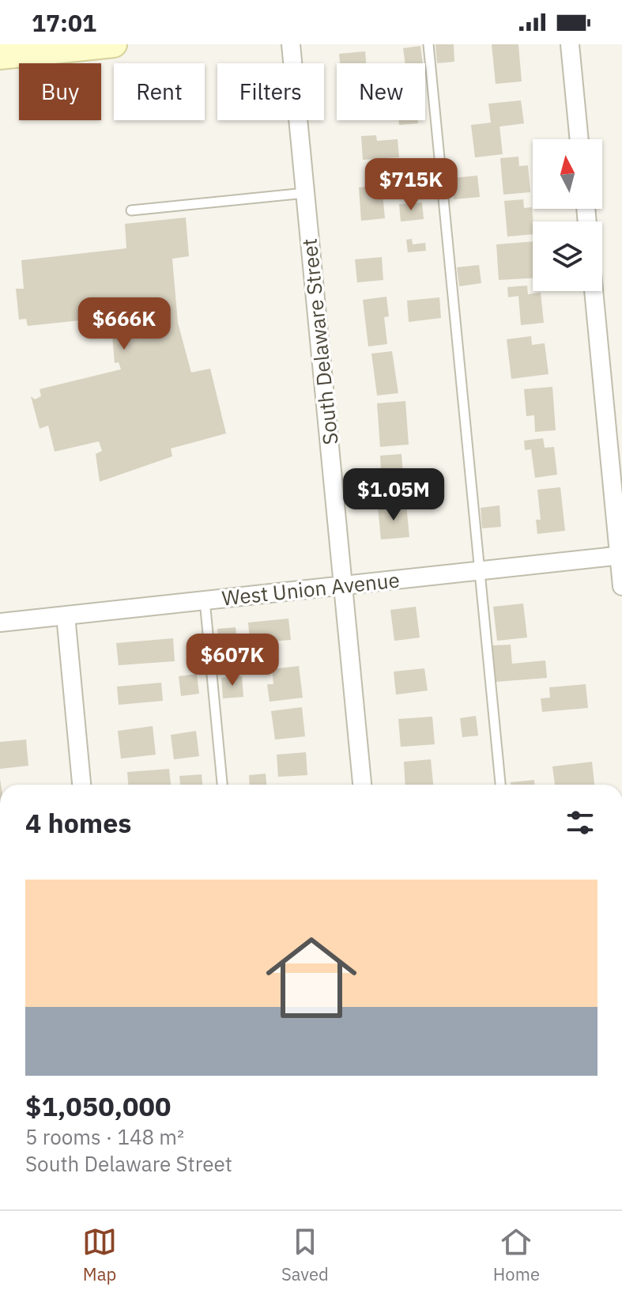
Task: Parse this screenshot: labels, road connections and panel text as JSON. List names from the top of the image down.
{
  "streets": {
    "street": ["South Delaware Street", "West Union Avenue"]
  },
  "crossings": [
    ["South Delaware Street", "West Union Avenue"]
  ],
  "north": "top",
  "page": {
    "status": "17:01",
    "chip": [
      "Buy",
      "Rent",
      "Filters",
      "New"
    ],
    "price": [
      "$715K",
      "$666K",
      "$1.05M",
      "$607K"
    ],
    "heading": "4 homes",
    "list": [
      {
        "name": "$1,050,000",
        "note": "5 rooms · 148 m² · South Delaware Street"
      }
    ],
    "tabs": ["Map", "Saved", "Home"]
  }
}
